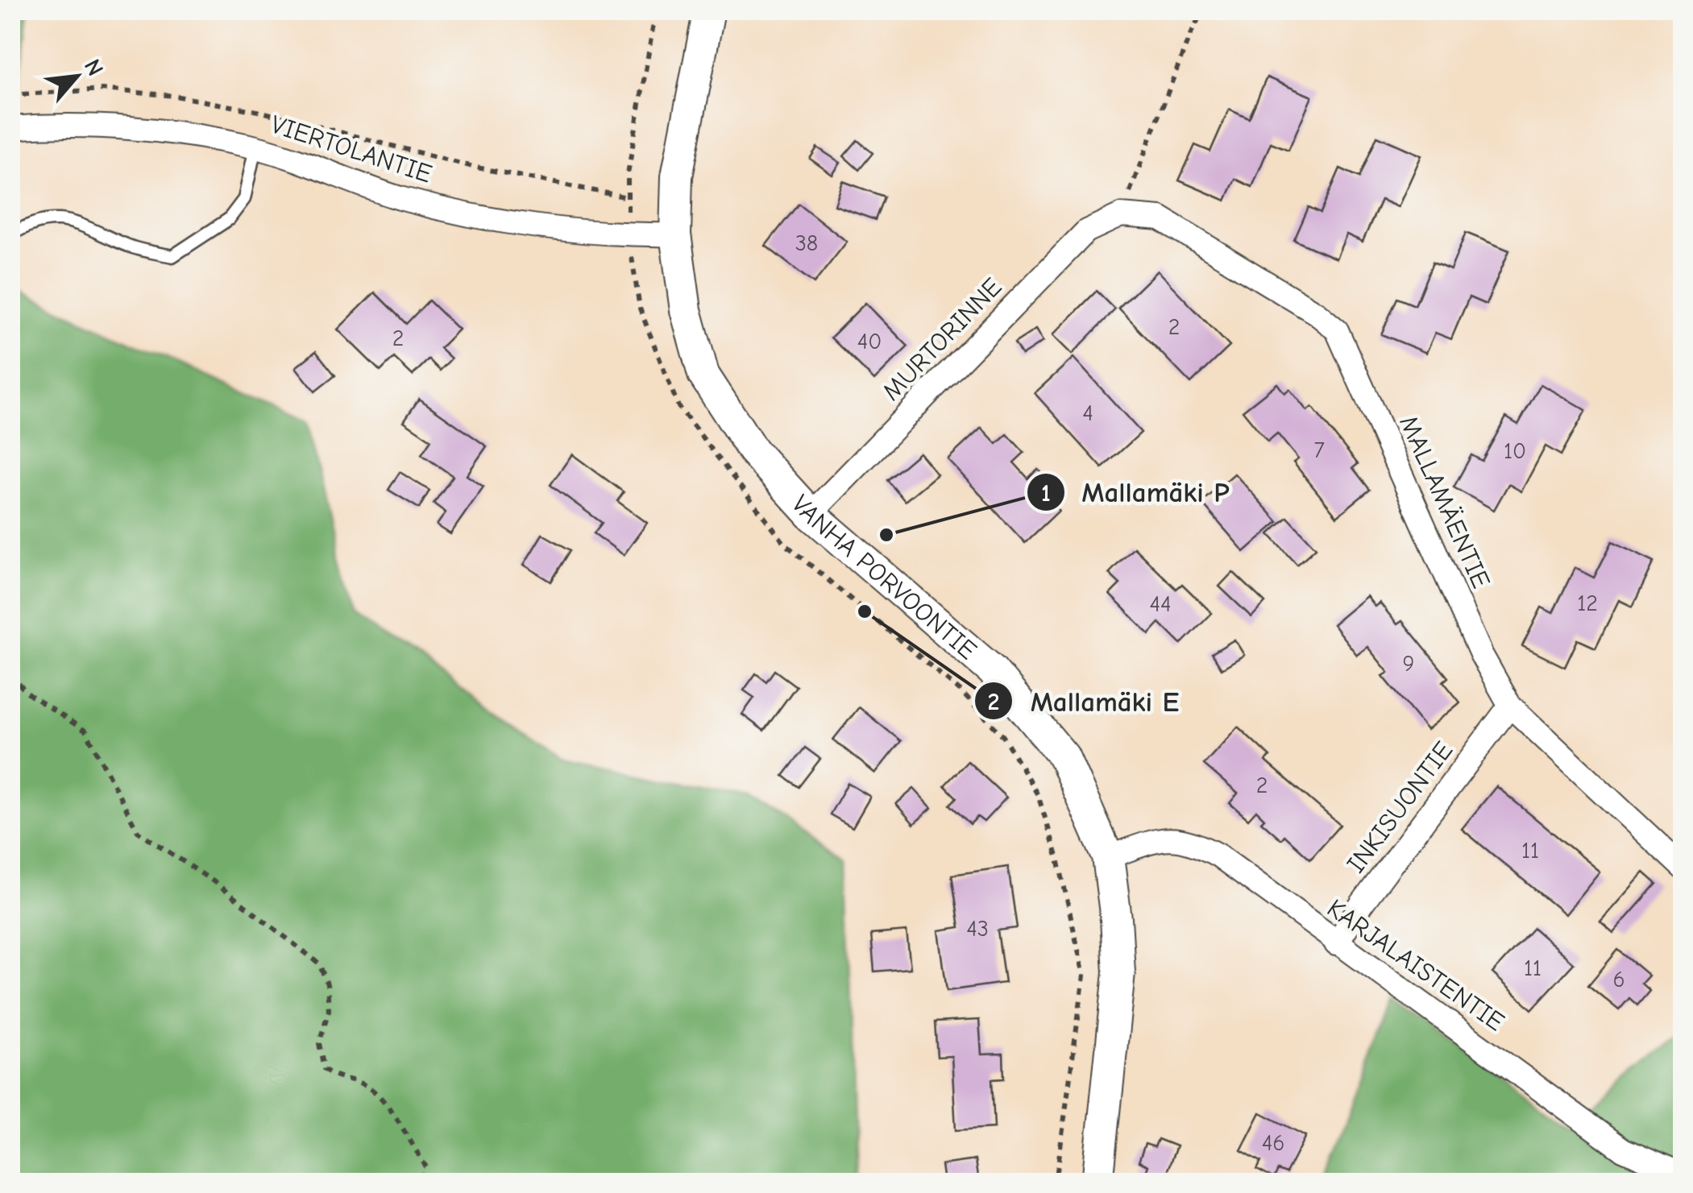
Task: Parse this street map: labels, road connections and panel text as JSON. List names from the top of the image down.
{
  "streets": {
    "main road": ["VANHA PORVOONTIE"],
    "street": [
      "VIERTOLANTIE",
      "MURTORINNE",
      "MALLAMÄENTIE",
      "INKISUONTIE",
      "KARJALAISTENTIE"
    ]
  },
  "crossings": [
    ["VIERTOLANTIE", "VANHA PORVOONTIE"],
    ["MURTORINNE", "MALLAMÄENTIE"],
    ["MURTORINNE", "VANHA PORVOONTIE"],
    ["MALLAMÄENTIE", "INKISUONTIE"],
    ["VANHA PORVOONTIE", "KARJALAISTENTIE"],
    ["INKISUONTIE", "KARJALAISTENTIE"]
  ],
  "places": ["Mallamäki P", "Mallamäki E"],
  "house_numbers": [
    "38",
    "2",
    "2",
    "40",
    "4",
    "7",
    "10",
    "12",
    "44",
    "9",
    "2",
    "11",
    "43",
    "11",
    "6",
    "46"
  ],
  "north": "top right"
}
